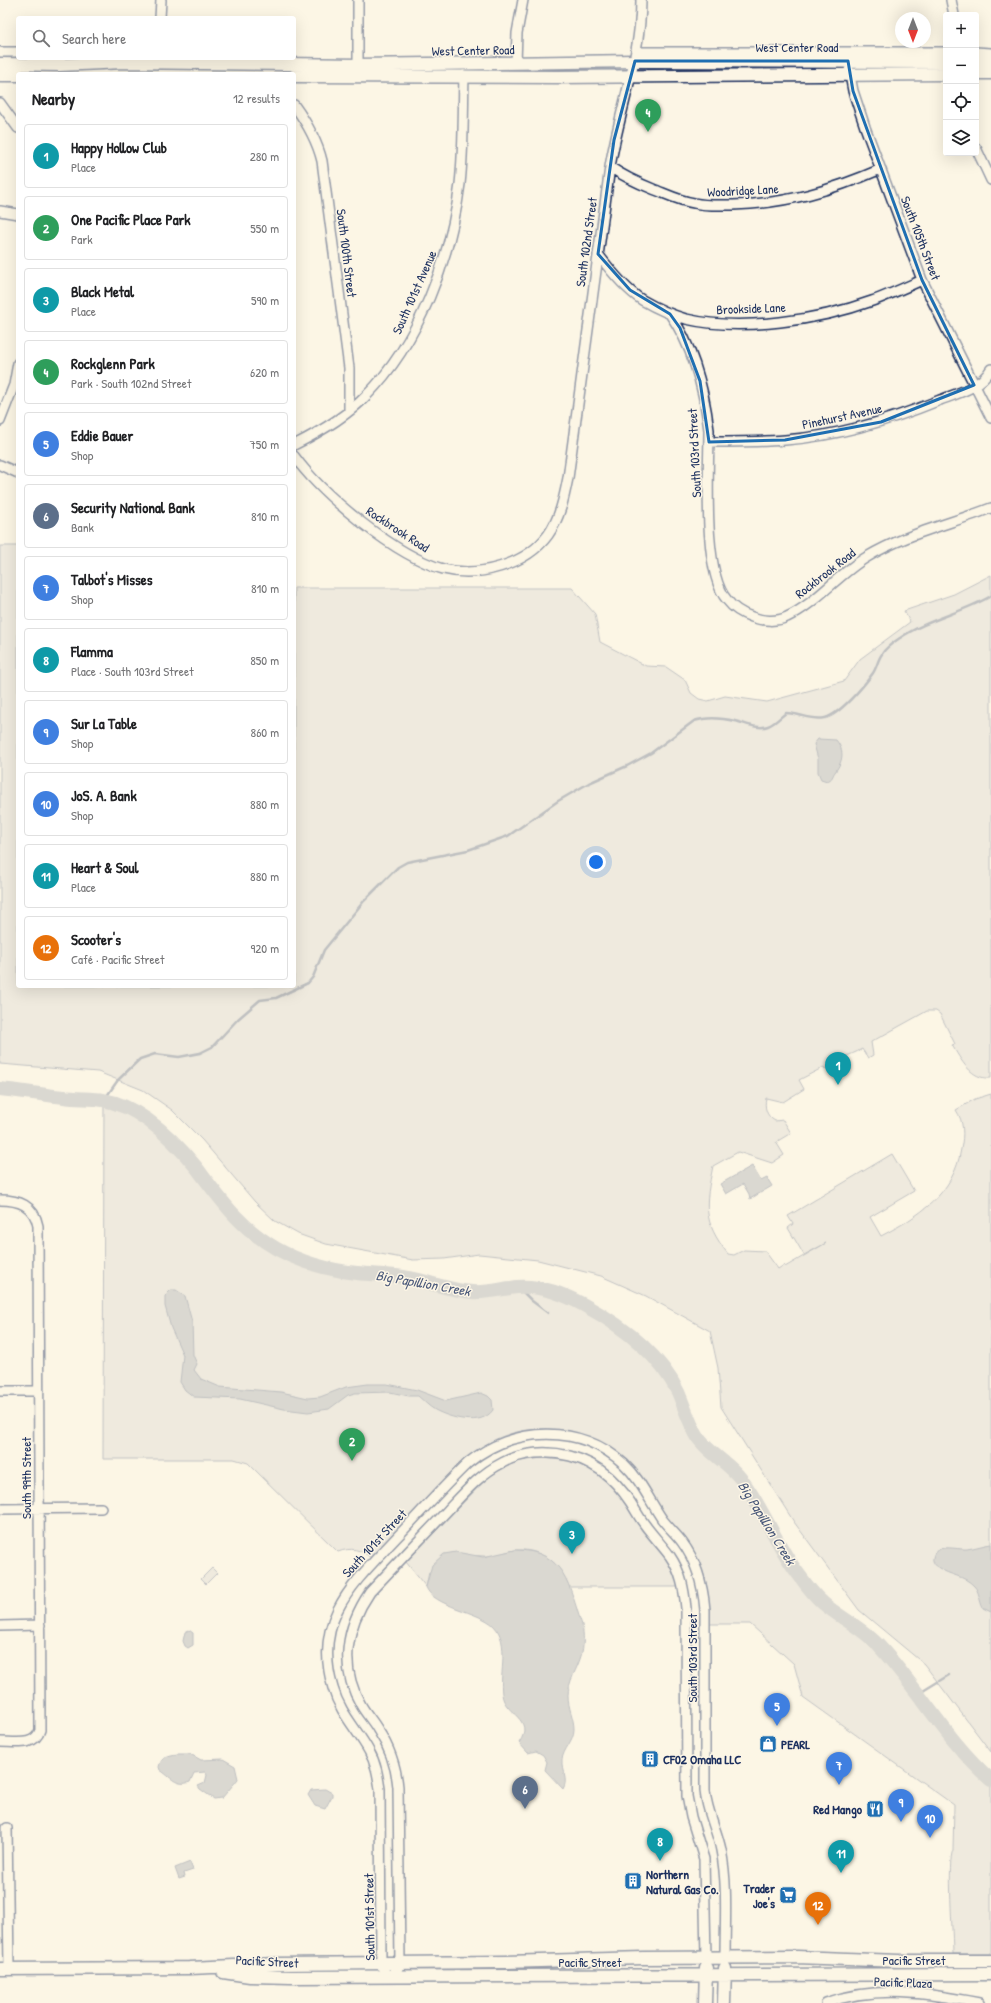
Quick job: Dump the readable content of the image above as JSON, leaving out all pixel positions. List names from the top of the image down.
{
  "streets": {
    "main road": ["West Center Road", "Pacific Street"],
    "street": [
      "Woodridge Lane",
      "South 105th Street",
      "South 102nd Street",
      "South 100th Street",
      "South 101st Avenue",
      "Brookside Lane",
      "Pinehurst Avenue",
      "South 103rd Street",
      "Rockbrook Road",
      "South 99th Street",
      "South 101st Street",
      "Pacific Plaza"
    ]
  },
  "crossings": [
    ["West Center Road", "South 105th Street"],
    ["West Center Road", "South 102nd Street"],
    ["West Center Road", "South 101st Avenue"],
    ["Woodridge Lane", "South 105th Street"],
    ["Woodridge Lane", "South 102nd Street"],
    ["South 105th Street", "Brookside Lane"],
    ["South 105th Street", "Pinehurst Avenue"],
    ["South 102nd Street", "Brookside Lane"],
    ["South 102nd Street", "Rockbrook Road"],
    ["South 100th Street", "South 101st Avenue"],
    ["Brookside Lane", "South 103rd Street"],
    ["Pinehurst Avenue", "South 103rd Street"],
    ["South 103rd Street", "Rockbrook Road"],
    ["South 103rd Street", "South 101st Street"],
    ["South 103rd Street", "Pacific Street"],
    ["South 101st Street", "Pacific Street"]
  ],
  "water": ["Big Papillion Creek"],
  "places": {
    "shop": ["PEARL"],
    "building": ["CF02 Omaha LLC", "Northern Natural Gas Co."],
    "restaurant": ["Red Mango"],
    "supermarket": ["Trader Joe's"]
  },
  "north": "bottom",
  "page": {
    "map_buttons": ["+", "−"],
    "search": "Search here",
    "heading": ["Nearby", "12 results"],
    "pins": [
      "4",
      "1",
      "2",
      "3",
      "5",
      "7",
      "6",
      "9",
      "10",
      "8",
      "11",
      "12"
    ],
    "list": [
      {
        "mark": "1",
        "name": "Happy Hollow Club",
        "note": "Place",
        "value": "280 m"
      },
      {
        "mark": "2",
        "name": "One Pacific Place Park",
        "note": "Park",
        "value": "550 m"
      },
      {
        "mark": "3",
        "name": "Black Metal",
        "note": "Place",
        "value": "590 m"
      },
      {
        "mark": "4",
        "name": "Rockglenn Park",
        "note": "Park · South 102nd Street",
        "value": "620 m"
      },
      {
        "mark": "5",
        "name": "Eddie Bauer",
        "note": "Shop",
        "value": "750 m"
      },
      {
        "mark": "6",
        "name": "Security National Bank",
        "note": "Bank",
        "value": "810 m"
      },
      {
        "mark": "7",
        "name": "Talbot's Misses",
        "note": "Shop",
        "value": "810 m"
      },
      {
        "mark": "8",
        "name": "Flamma",
        "note": "Place · South 103rd Street",
        "value": "850 m"
      },
      {
        "mark": "9",
        "name": "Sur La Table",
        "note": "Shop",
        "value": "860 m"
      },
      {
        "mark": "10",
        "name": "JoS. A. Bank",
        "note": "Shop",
        "value": "880 m"
      },
      {
        "mark": "11",
        "name": "Heart & Soul",
        "note": "Place",
        "value": "880 m"
      },
      {
        "mark": "12",
        "name": "Scooter's",
        "note": "Café · Pacific Street",
        "value": "920 m"
      }
    ]
  }
}
